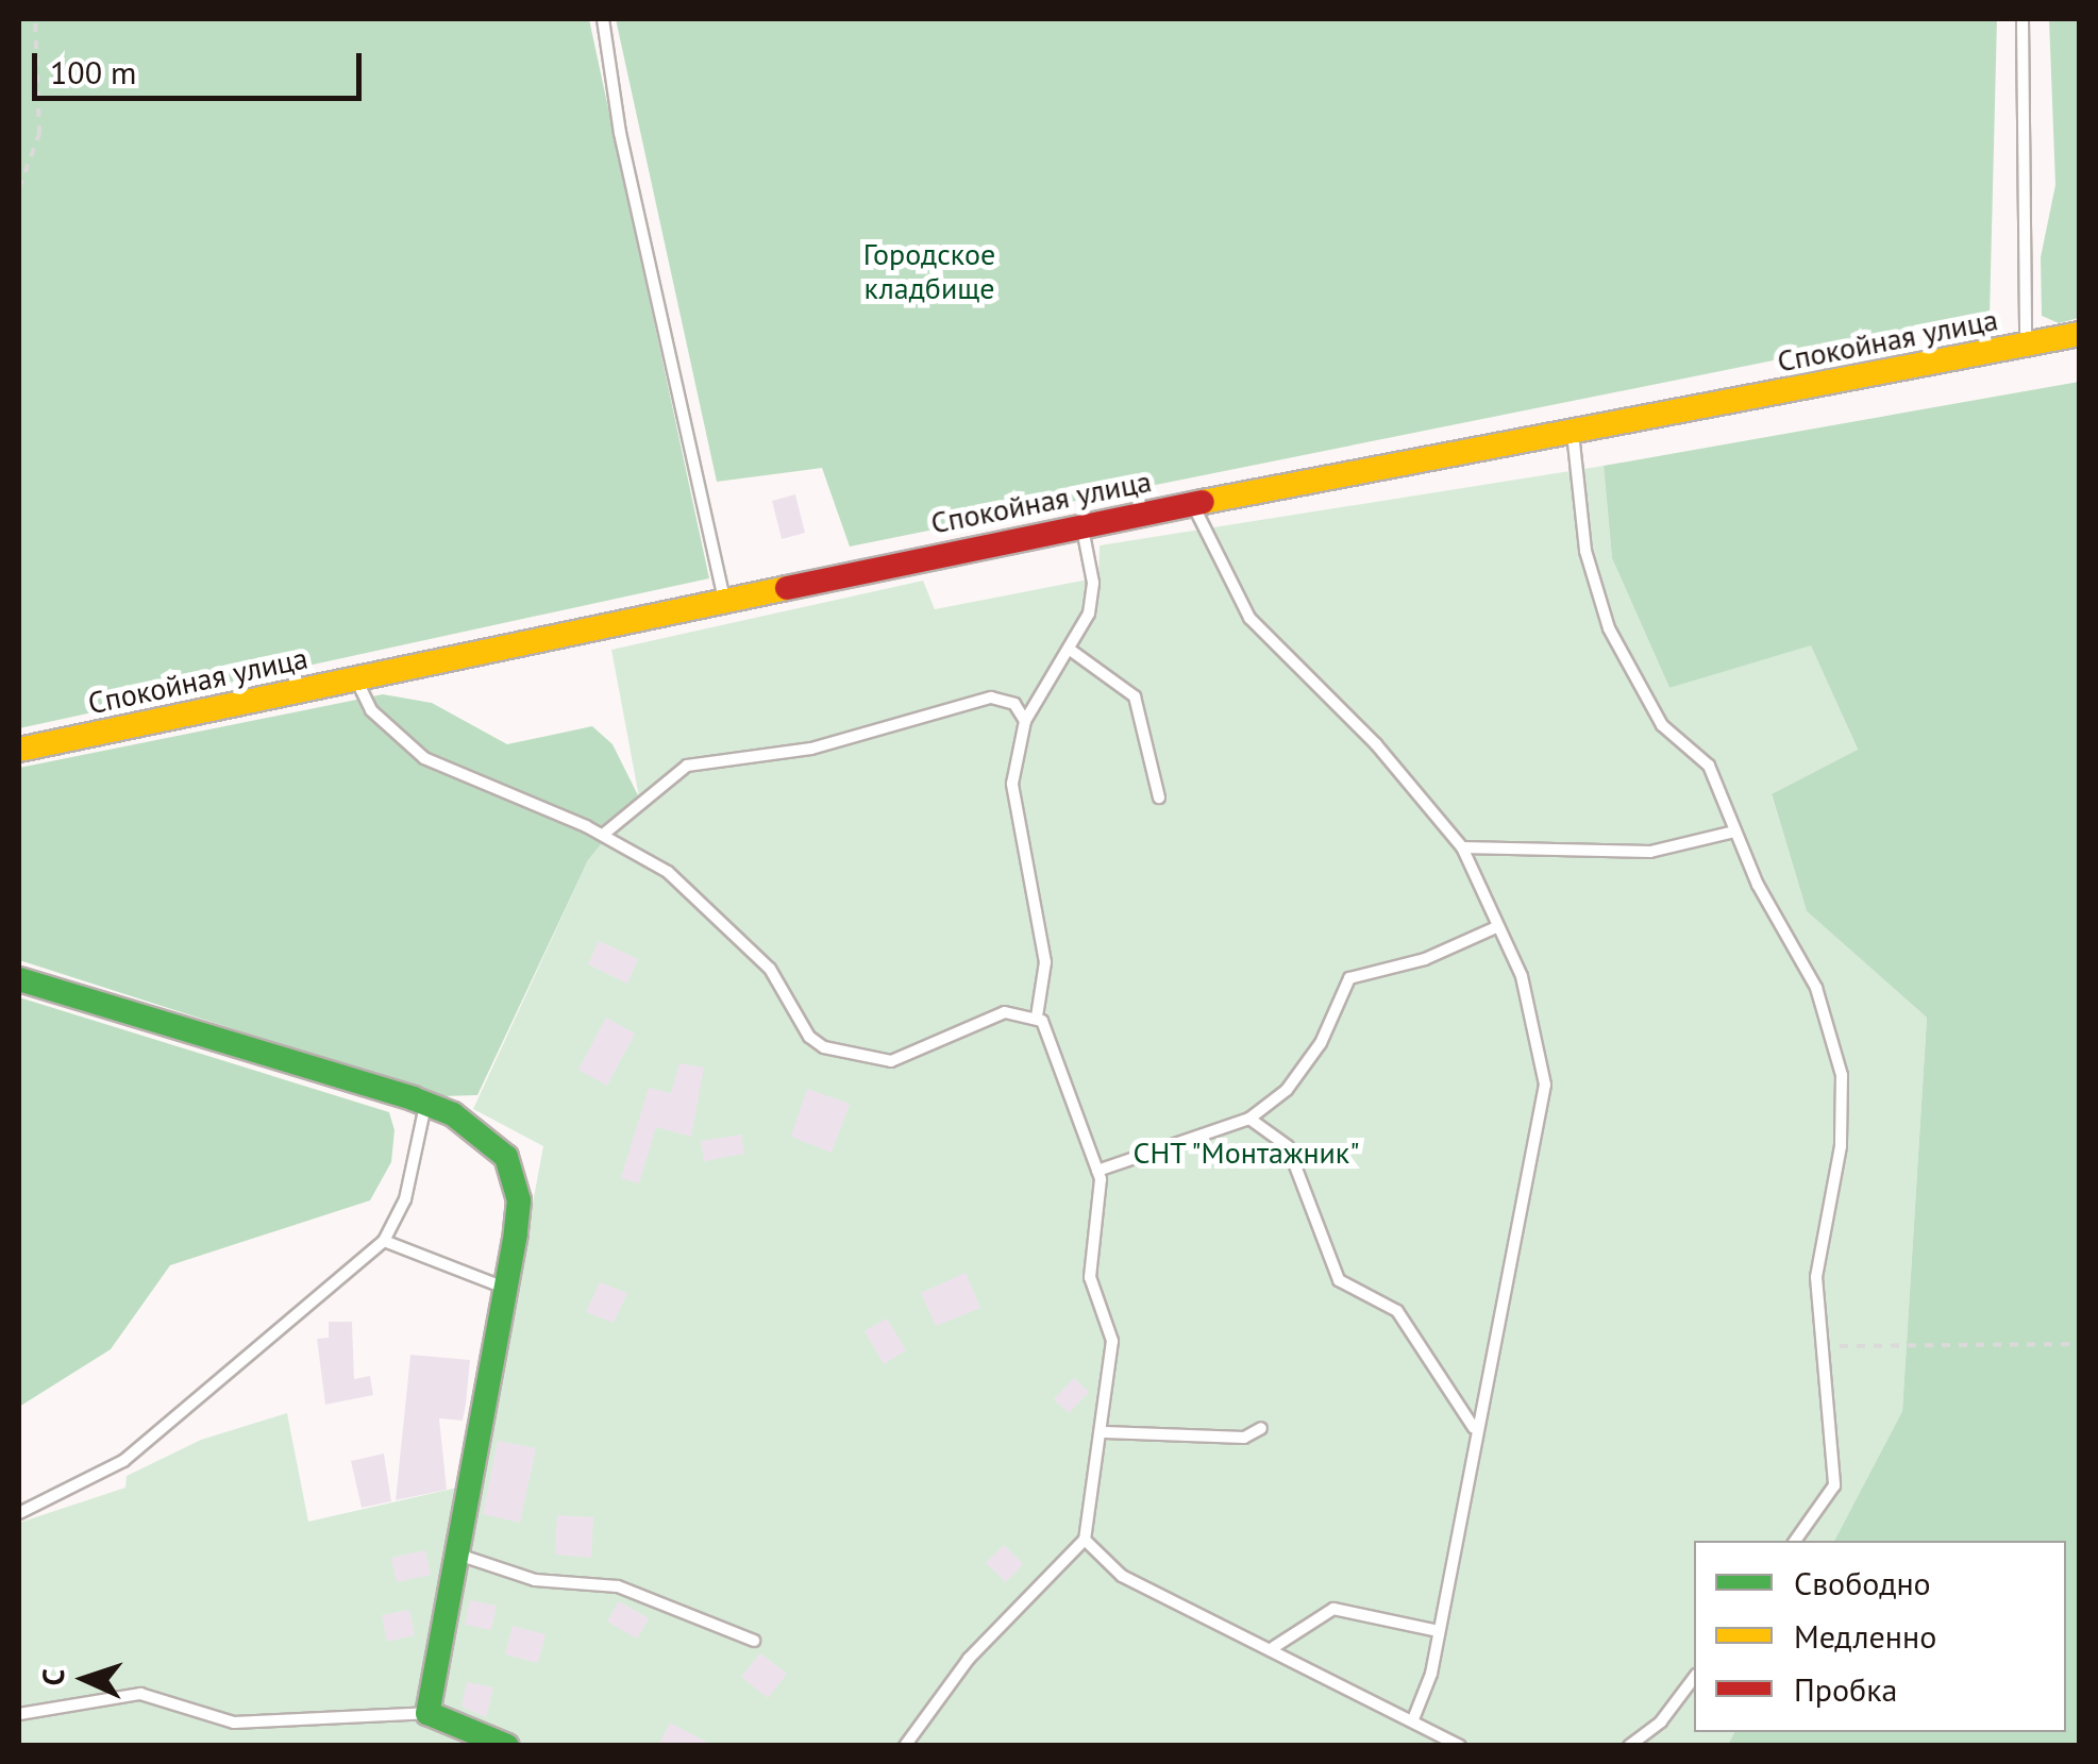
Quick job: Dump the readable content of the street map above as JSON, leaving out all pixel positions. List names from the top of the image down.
{
  "streets": {
    "street": ["Спокойная улица"]
  },
  "parks": ["Городское кладбище", "СНТ \"Монтажник\""],
  "legend": ["Свободно", "Медленно", "Пробка"],
  "scale_bar": "100 m",
  "north": "left"
}
